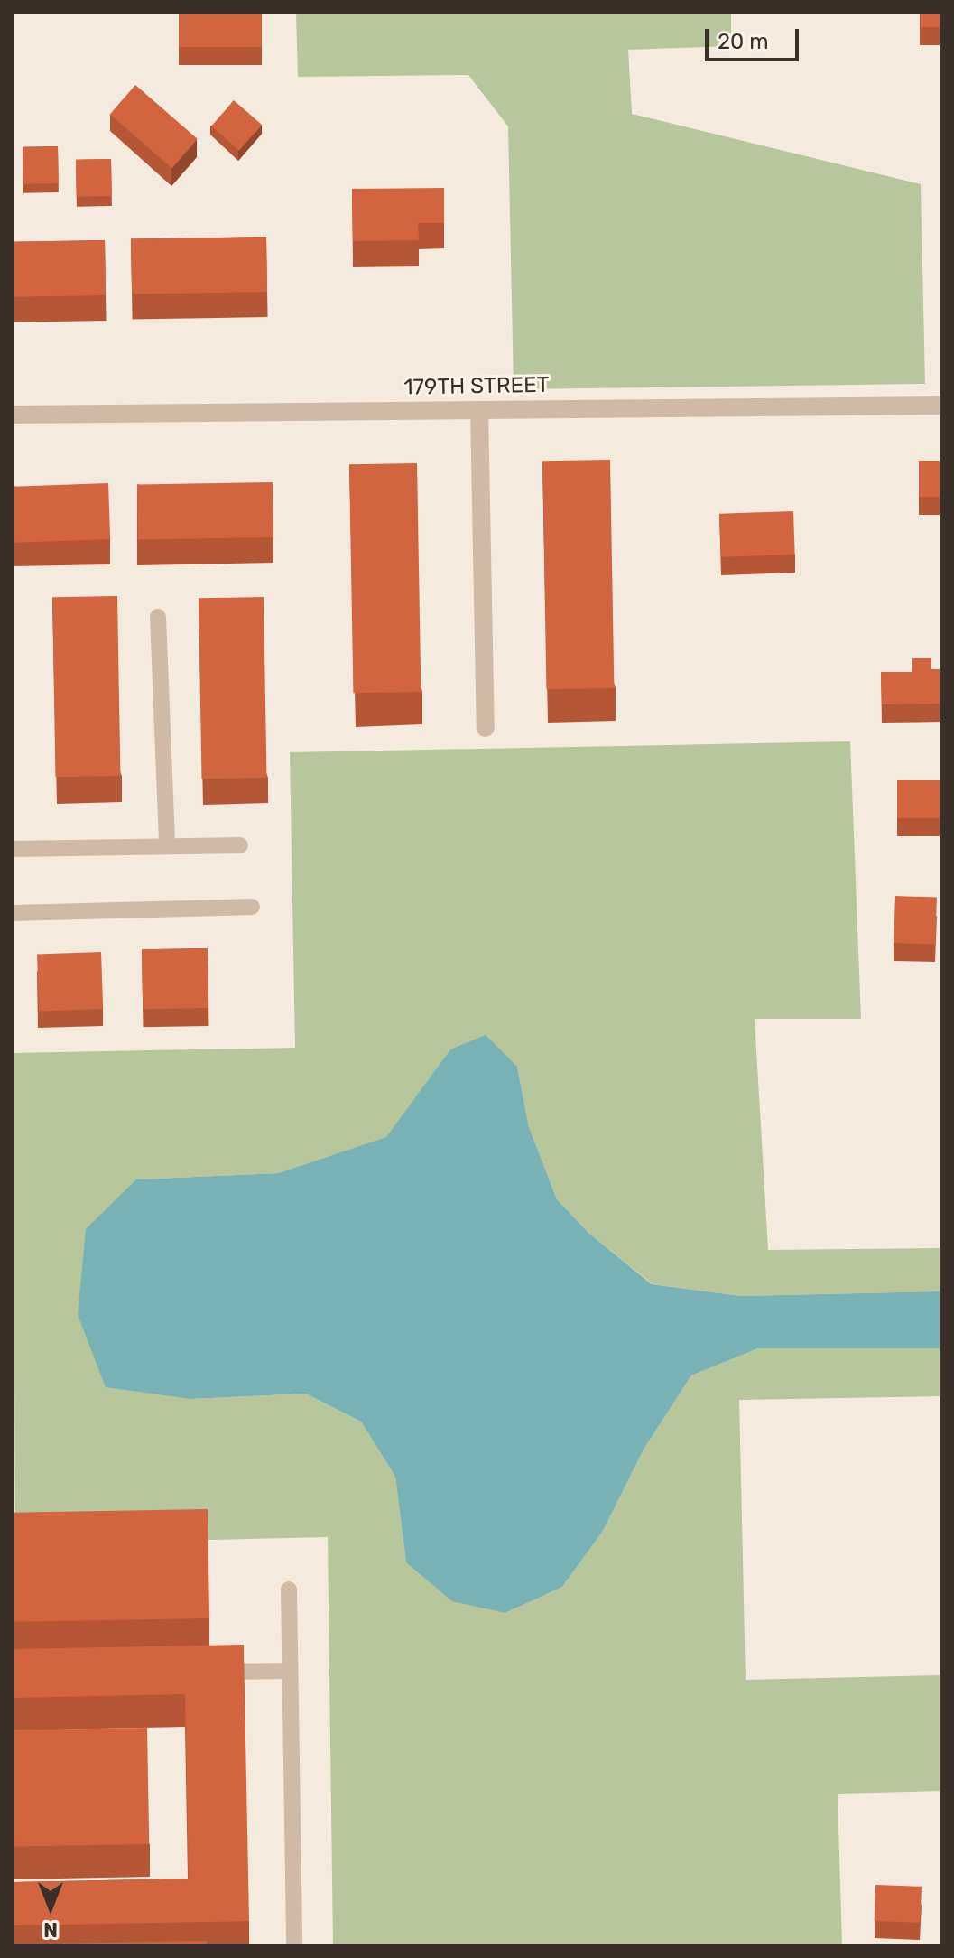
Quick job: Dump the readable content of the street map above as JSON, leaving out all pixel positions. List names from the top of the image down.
{
  "streets": {
    "street": ["179TH STREET"]
  },
  "scale_bar": "20 m",
  "north": "bottom"
}
